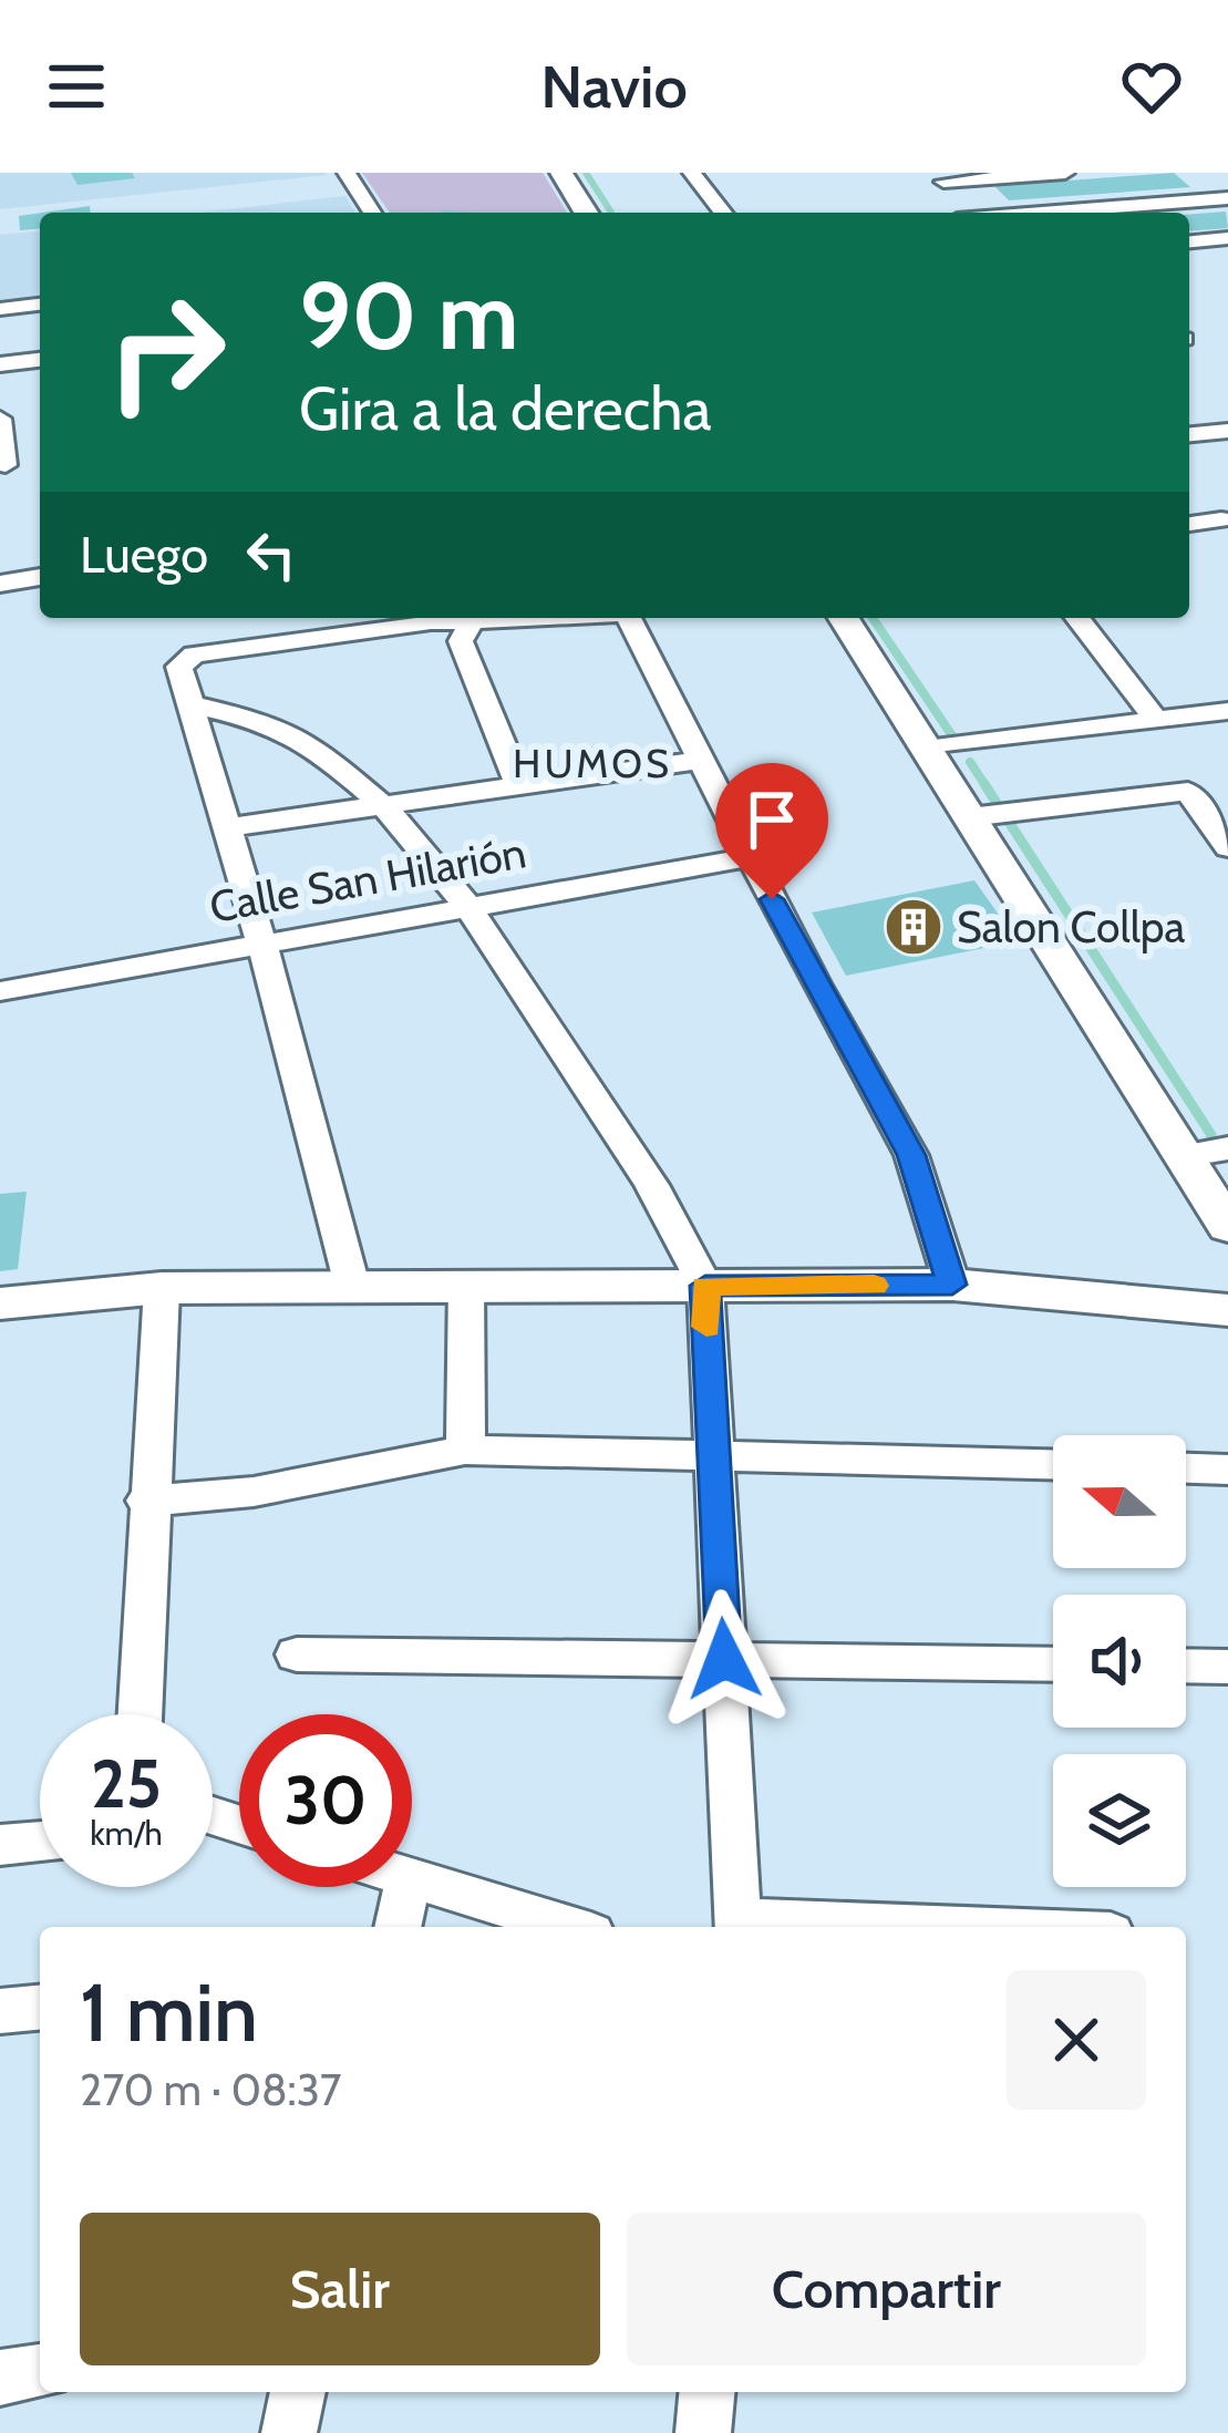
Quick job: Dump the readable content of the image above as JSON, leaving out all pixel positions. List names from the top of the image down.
{
  "streets": {
    "street": ["Calle San Hilarión"]
  },
  "districts": ["HUMOS"],
  "places": {
    "building": ["Salon Collpa"]
  },
  "north": "left",
  "page": {
    "header": "Navio",
    "turn": ["90 m", "Gira a la derecha"],
    "then": "Luego",
    "speed": "25 km/h",
    "limit": "30",
    "heading": ["1 min", "270 m · 08:37"],
    "buttons": ["Salir", "Compartir"]
  }
}
